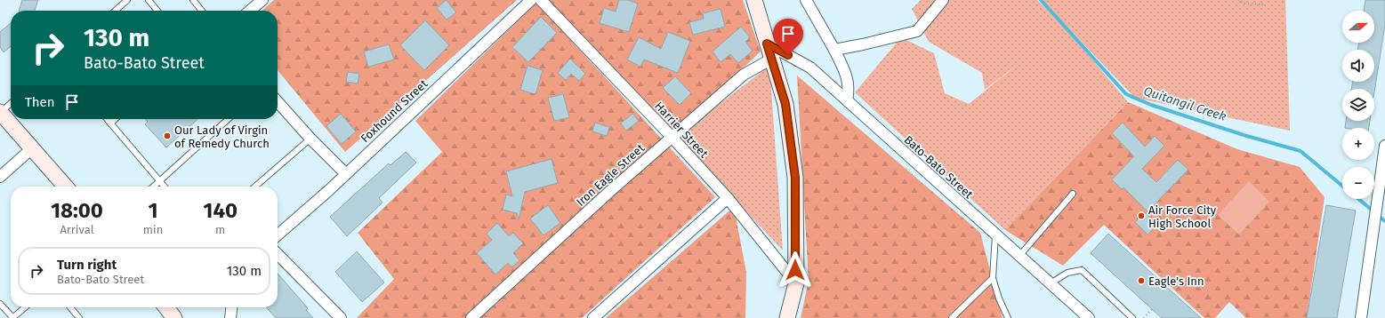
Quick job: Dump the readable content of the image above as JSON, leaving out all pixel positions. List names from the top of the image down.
{
  "streets": {
    "street": [
      "Foxhound Street",
      "Harrier Street",
      "Bato-Bato Street",
      "Iron Eagle Street"
    ]
  },
  "crossings": [
    ["Harrier Street", "Iron Eagle Street"]
  ],
  "water": ["Quitangil Creek"],
  "places": ["Our Lady of Virgin of Remedy Church", "Air Force City High School", "Eagle's Inn"],
  "north": "right",
  "page": {
    "map_buttons": ["+", "−"],
    "turn": ["130 m", "Bato-Bato Street"],
    "then": "Then",
    "eta": [
      "18:00",
      "Arrival",
      "1",
      "min",
      "140",
      "m"
    ],
    "list": [
      {
        "name": "Turn right",
        "note": "Bato-Bato Street",
        "value": "130 m"
      }
    ]
  }
}
